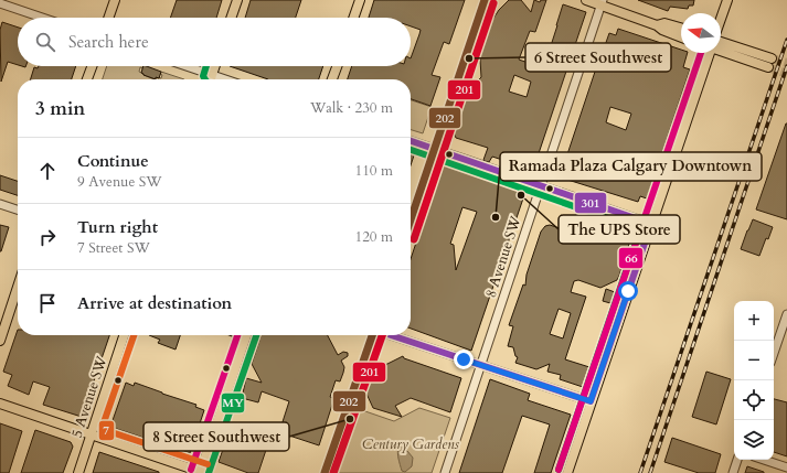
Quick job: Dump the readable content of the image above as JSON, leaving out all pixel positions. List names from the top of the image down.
{
  "streets": {
    "main road": ["5 Avenue SW"],
    "street": ["8 Avenue SW"]
  },
  "parks": ["Century Gardens"],
  "places": [
    "6 Street Southwest",
    "The UPS Store",
    "Ramada Plaza Calgary Downtown",
    "8 Street Southwest"
  ],
  "lines": [
    "transit line 202",
    "transit line 201",
    "transit line 66",
    "transit line MY",
    "transit line 301",
    "transit line 7"
  ],
  "north": "left",
  "page": {
    "search": "Search here",
    "heading": ["3 min", "Walk · 230 m"],
    "list": [
      ["Continue", "9 Avenue SW", "110 m"],
      ["Turn right", "7 Street SW", "120 m"],
      "Arrive at destination"
    ],
    "map_buttons": ["+", "−"]
  }
}
